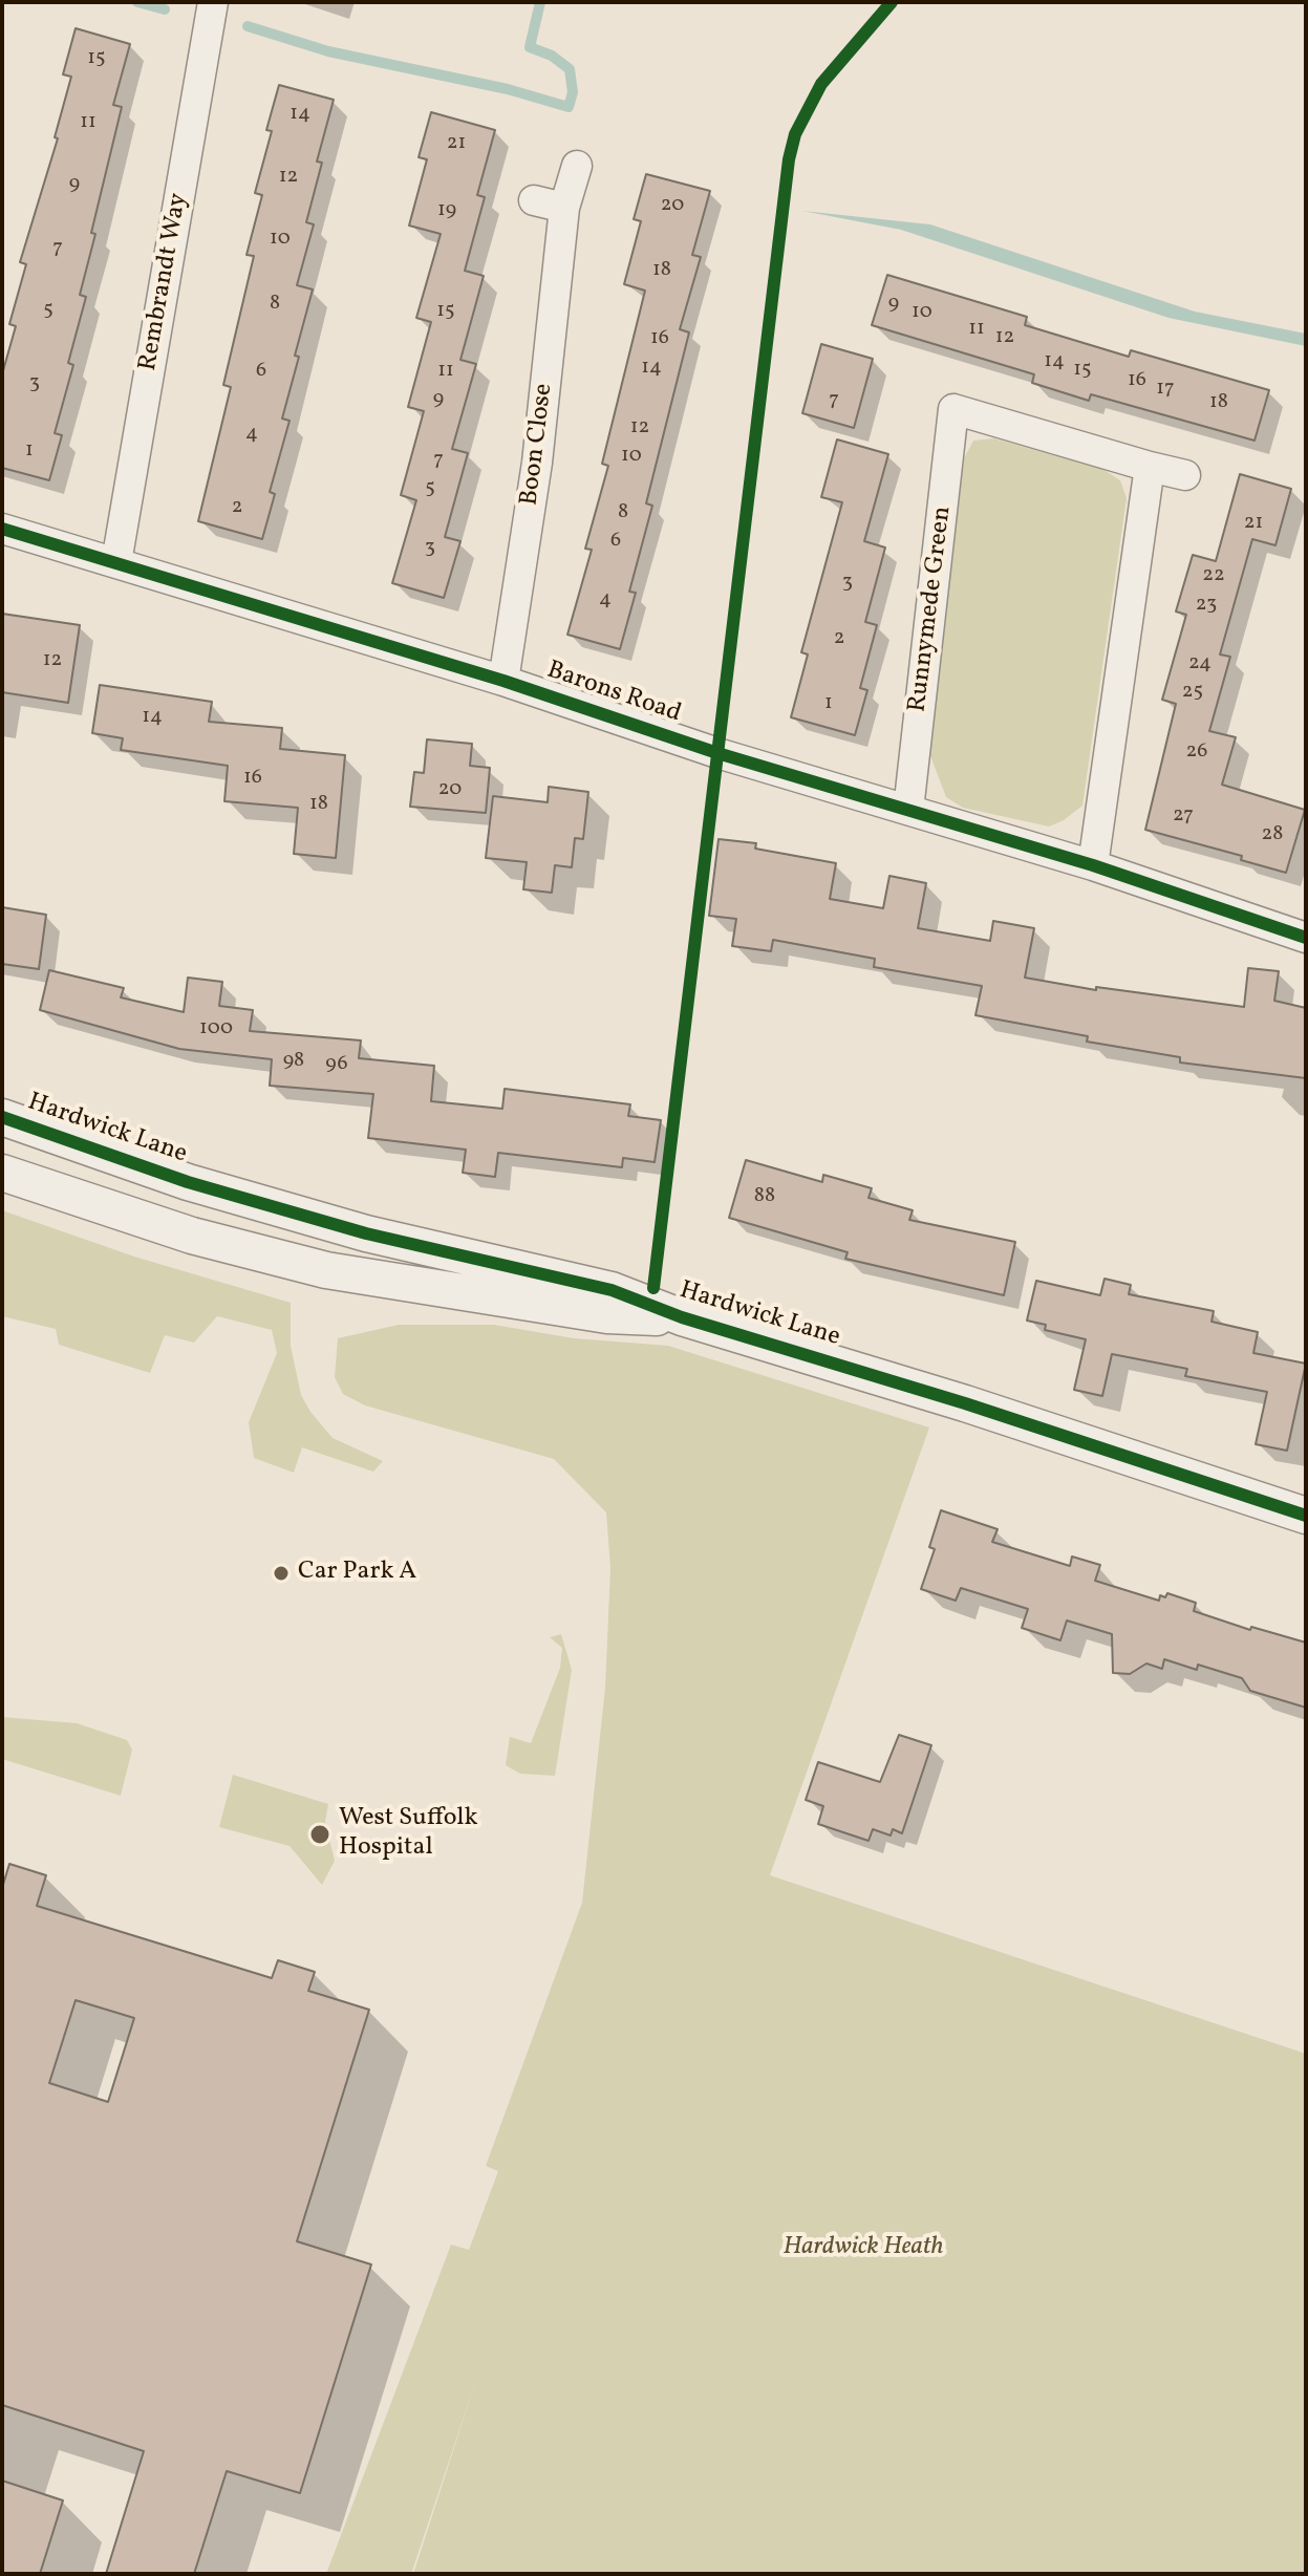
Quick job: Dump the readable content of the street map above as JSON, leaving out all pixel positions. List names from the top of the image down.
{
  "streets": {
    "street": [
      "Rembrandt Way",
      "Boon Close",
      "Runnymede Green",
      "Barons Road",
      "Hardwick Lane"
    ]
  },
  "crossings": [
    ["Rembrandt Way", "Barons Road"],
    ["Boon Close", "Barons Road"],
    ["Runnymede Green", "Barons Road"]
  ],
  "parks": ["Hardwick Heath"],
  "places": ["Car Park A", "West Suffolk Hospital"],
  "house_numbers": [
    "15",
    "14",
    "11",
    "21",
    "12",
    "9",
    "20",
    "19",
    "10",
    "7",
    "18",
    "8",
    "9",
    "5",
    "15",
    "10",
    "11",
    "12",
    "16",
    "14",
    "14",
    "15",
    "6",
    "11",
    "16",
    "3",
    "17",
    "9",
    "7",
    "18",
    "12",
    "4",
    "1",
    "10",
    "7",
    "5",
    "2",
    "8",
    "21",
    "6",
    "3",
    "22",
    "3",
    "4",
    "23",
    "2",
    "12",
    "24",
    "25",
    "1",
    "14",
    "26",
    "16",
    "20",
    "18",
    "27",
    "28",
    "100",
    "98",
    "96",
    "88"
  ]
}
